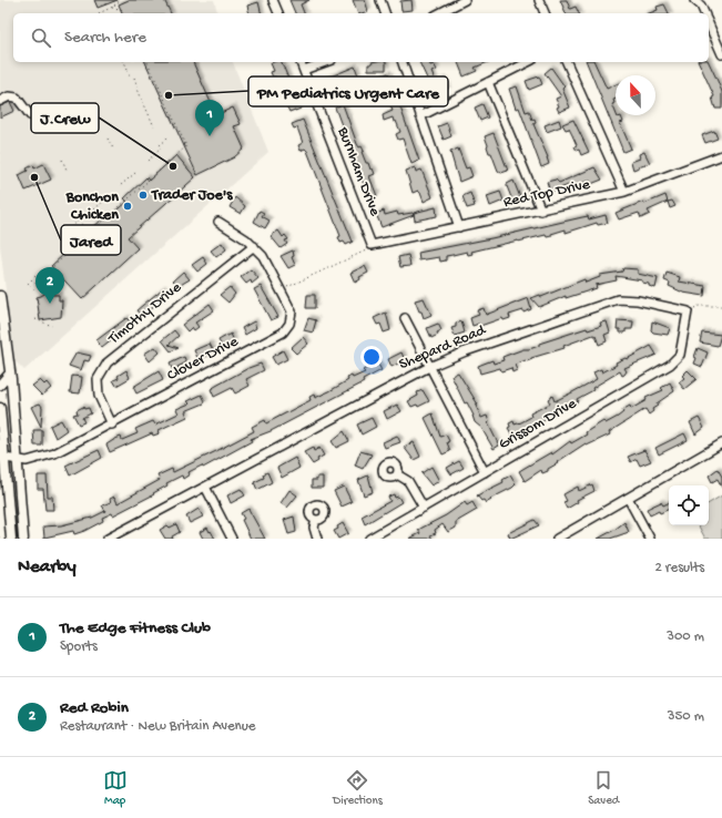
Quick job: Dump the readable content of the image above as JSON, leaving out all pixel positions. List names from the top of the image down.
{
  "streets": {
    "street": [
      "Burnham Drive",
      "Red Top Drive",
      "Timothy Drive",
      "Shepard Road",
      "Clover Drive",
      "Grissom Drive"
    ]
  },
  "crossings": [
    ["Burnham Drive", "Red Top Drive"],
    ["Timothy Drive", "Clover Drive"],
    ["Shepard Road", "Grissom Drive"]
  ],
  "places": [
    "PM Pediatrics Urgent Care",
    "J.Crew",
    "Jared",
    "Trader Joe's",
    "Bonchon Chicken"
  ],
  "north": "top",
  "page": {
    "search": "Search here",
    "pins": ["1", "2"],
    "heading": ["Nearby", "2 results"],
    "list": [
      {
        "mark": "1",
        "name": "The Edge Fitness Club",
        "note": "Sports",
        "value": "300 m"
      },
      {
        "mark": "2",
        "name": "Red Robin",
        "note": "Restaurant · New Britain Avenue",
        "value": "350 m"
      }
    ],
    "nav": ["Map", "Directions", "Saved"]
  }
}
